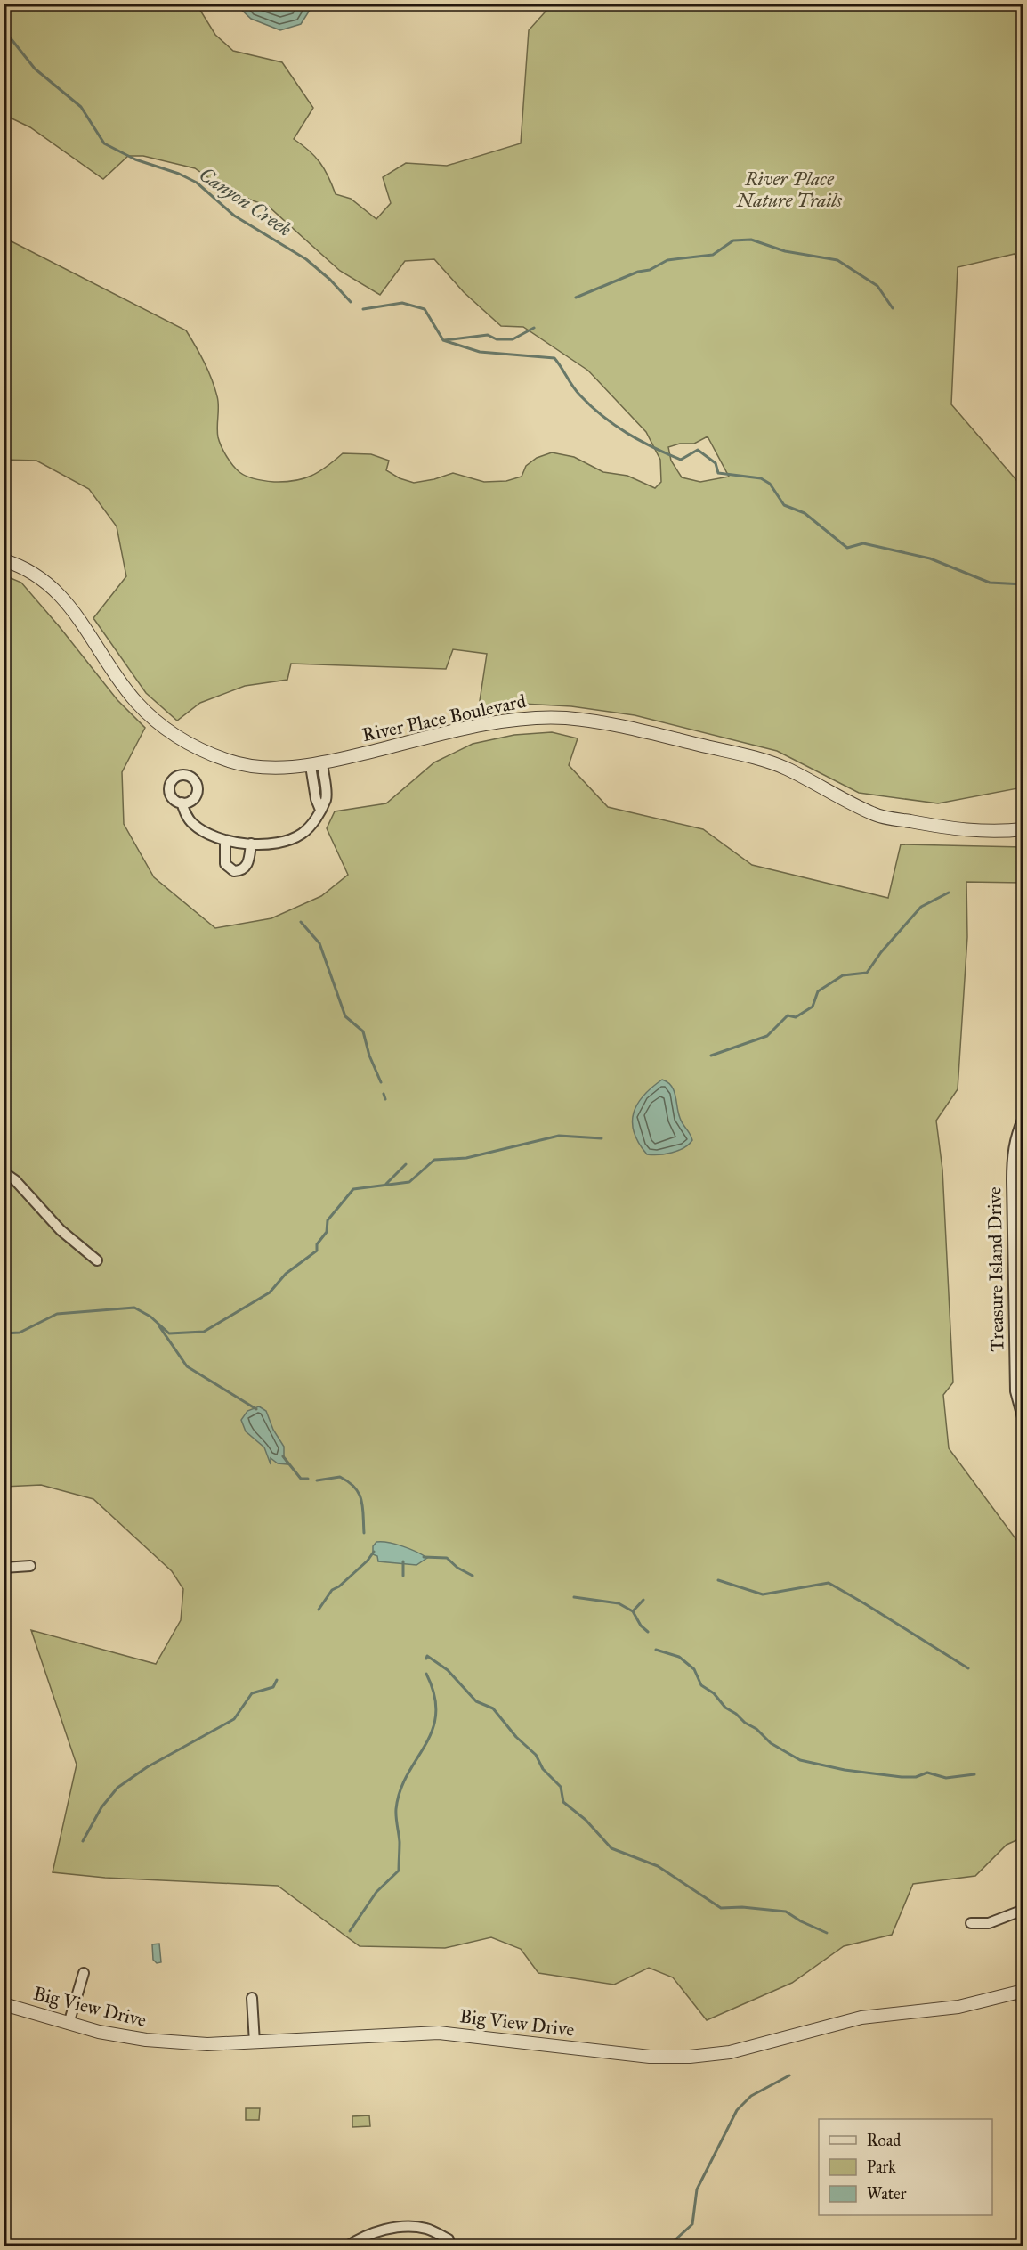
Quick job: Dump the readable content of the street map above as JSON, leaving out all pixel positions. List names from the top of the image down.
{
  "streets": {
    "street": ["River Place Boulevard", "Treasure Island Drive", "Big View Drive"]
  },
  "water": ["Canyon Creek"],
  "parks": ["River Place Nature Trails"],
  "legend": ["Road", "Park", "Water"]
}
